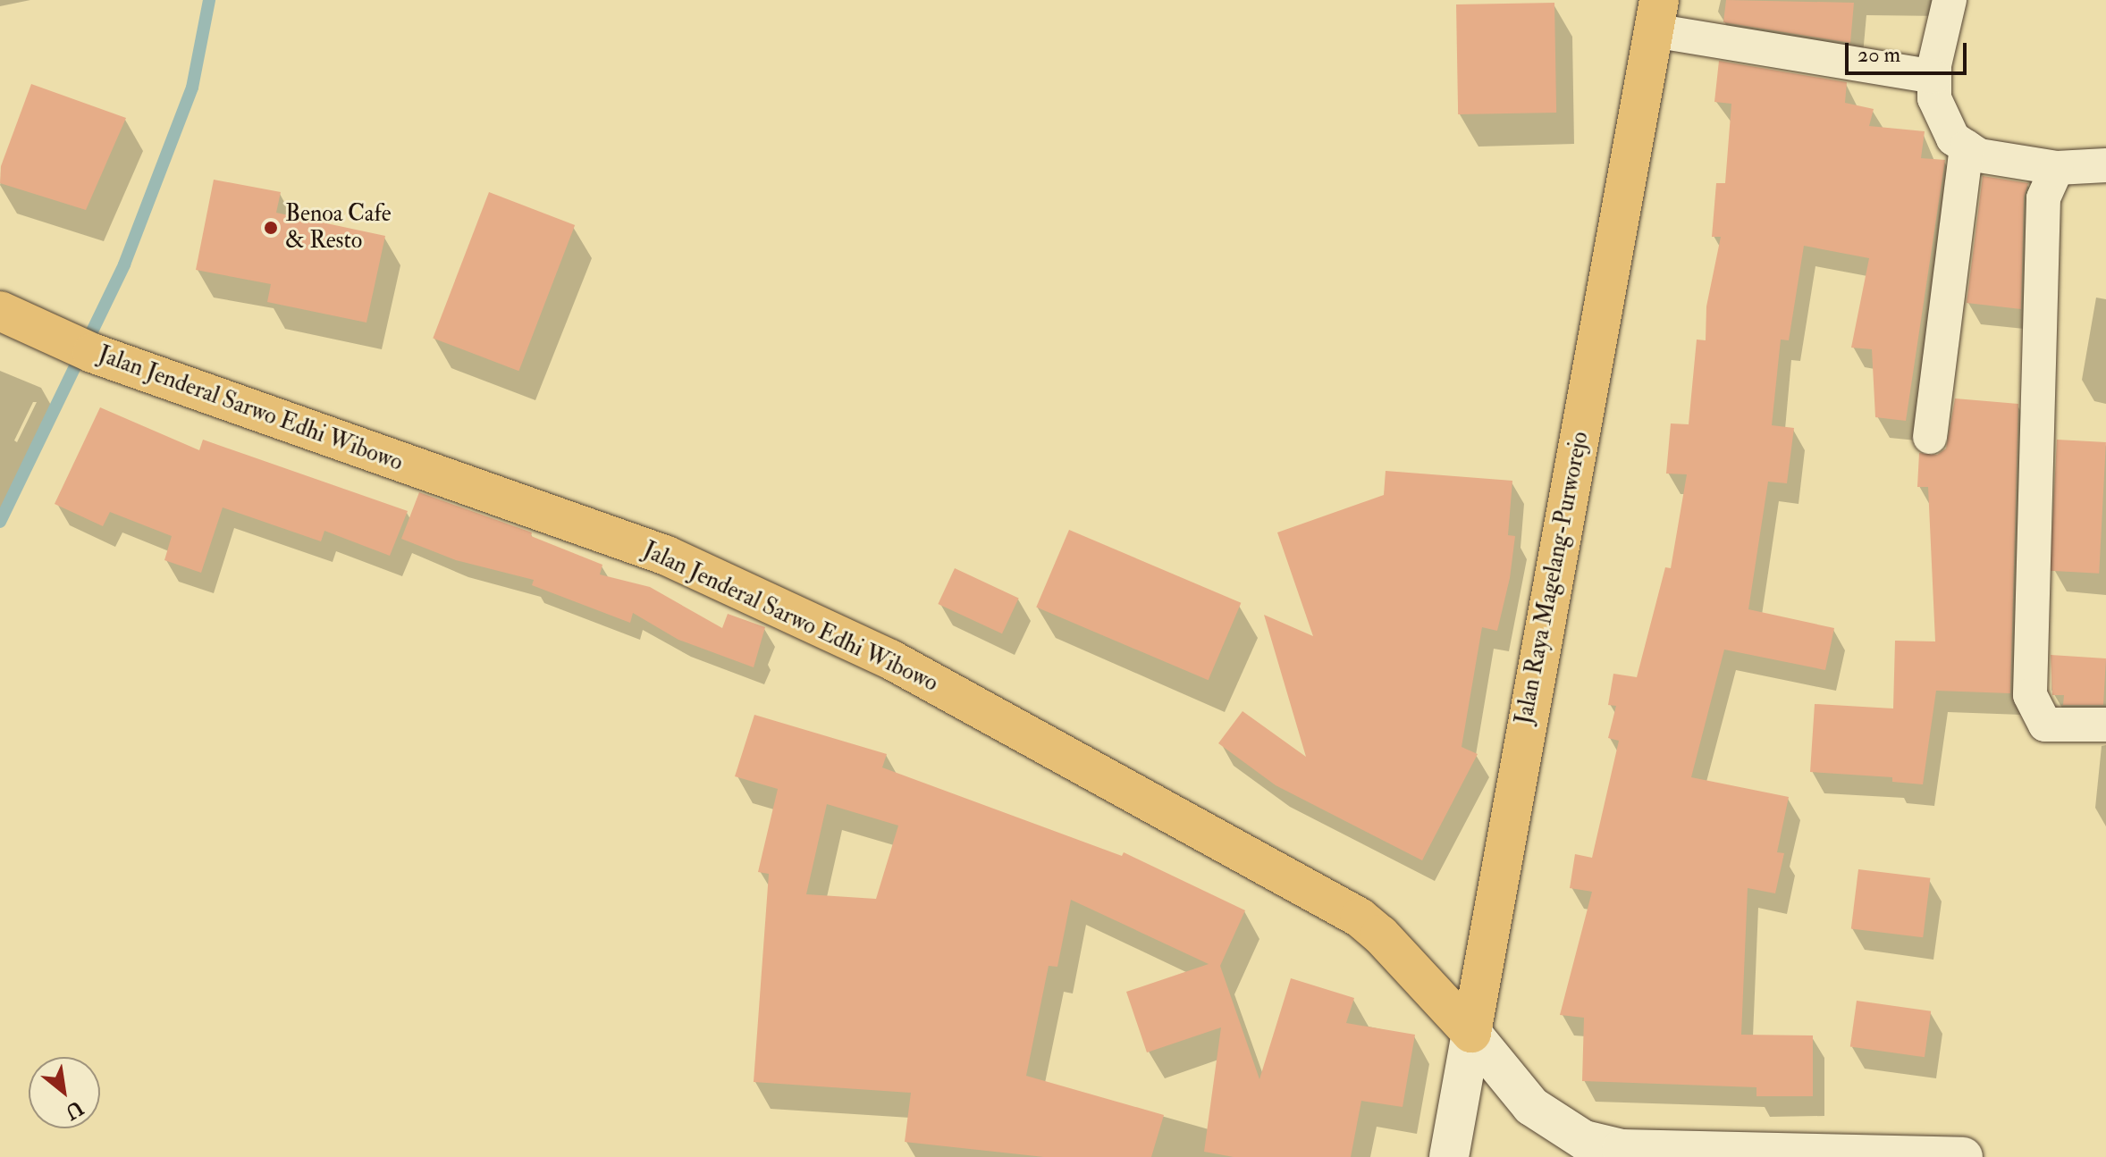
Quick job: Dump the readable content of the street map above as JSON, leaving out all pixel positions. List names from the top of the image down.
{
  "streets": {
    "main road": ["Jalan Jenderal Sarwo Edhi Wibowo", "Jalan Raya Magelang-Purworejo"]
  },
  "crossings": [
    ["Jalan Jenderal Sarwo Edhi Wibowo", "Jalan Raya Magelang-Purworejo"]
  ],
  "places": ["Benoa Cafe & Resto"],
  "scale_bar": "20 m",
  "north": "bottom right"
}
